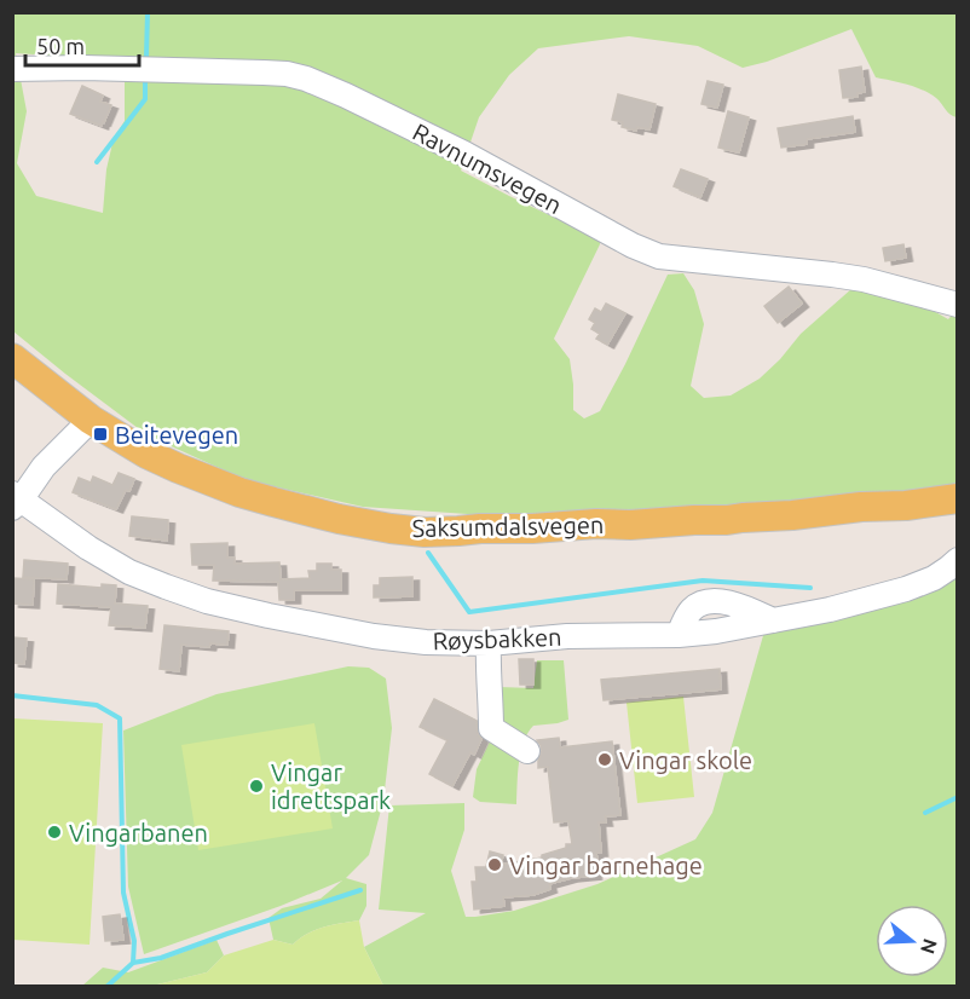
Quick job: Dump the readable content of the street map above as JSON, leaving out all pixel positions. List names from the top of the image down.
{
  "streets": {
    "main road": ["Saksumdalsvegen"],
    "street": ["Ravnumsvegen", "Røysbakken"]
  },
  "places": {
    "transit": ["Beitevegen"],
    "other": [
      "Vingar skole",
      "Vingar idrettspark",
      "Vingarbanen",
      "Vingar barnehage"
    ]
  },
  "scale_bar": "50 m",
  "north": "right"
}
